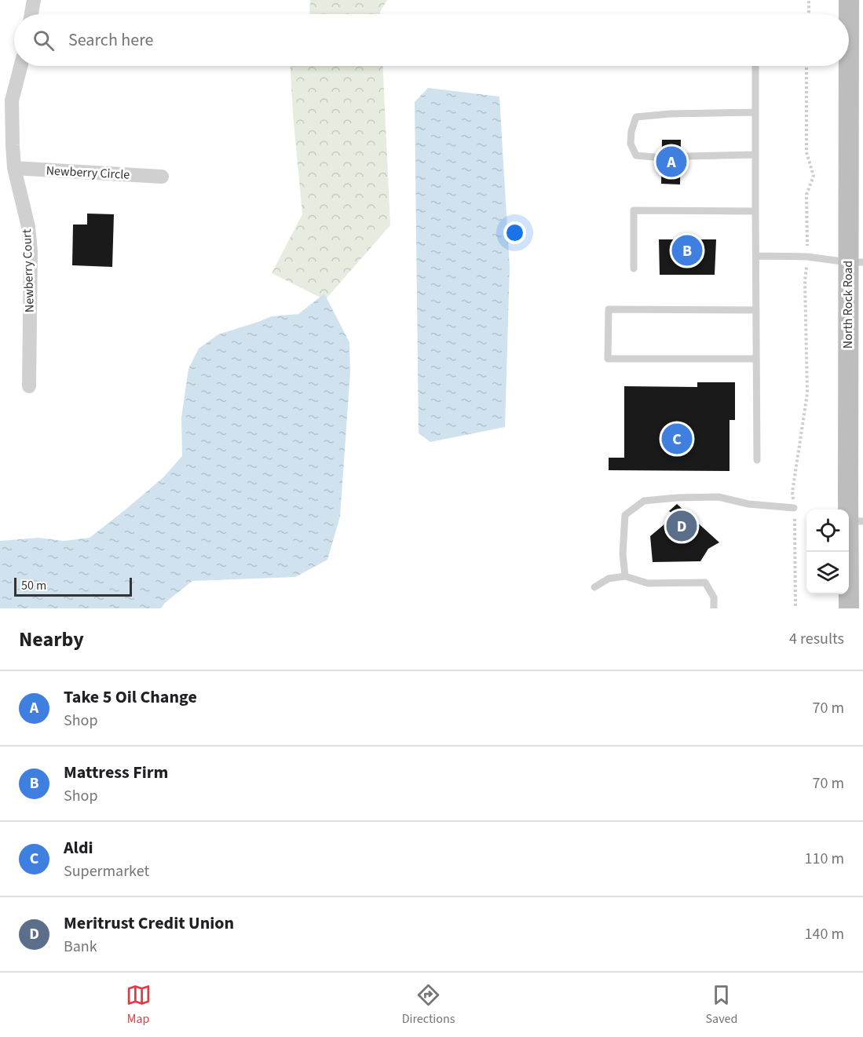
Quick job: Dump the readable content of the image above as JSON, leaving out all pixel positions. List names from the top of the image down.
{
  "streets": {
    "main road": ["North Rock Road"],
    "street": ["Newberry Circle", "Newberry Court"]
  },
  "crossings": [
    ["Newberry Circle", "Newberry Court"]
  ],
  "scale_bar": "50 m",
  "page": {
    "search": "Search here",
    "pins": [
      "A",
      "B",
      "C",
      "D"
    ],
    "scale": "50 m",
    "heading": ["Nearby", "4 results"],
    "list": [
      {
        "mark": "A",
        "name": "Take 5 Oil Change",
        "note": "Shop",
        "value": "70 m"
      },
      {
        "mark": "B",
        "name": "Mattress Firm",
        "note": "Shop",
        "value": "70 m"
      },
      {
        "mark": "C",
        "name": "Aldi",
        "note": "Supermarket",
        "value": "110 m"
      },
      {
        "mark": "D",
        "name": "Meritrust Credit Union",
        "note": "Bank",
        "value": "140 m"
      }
    ],
    "nav": ["Map", "Directions", "Saved"]
  }
}
